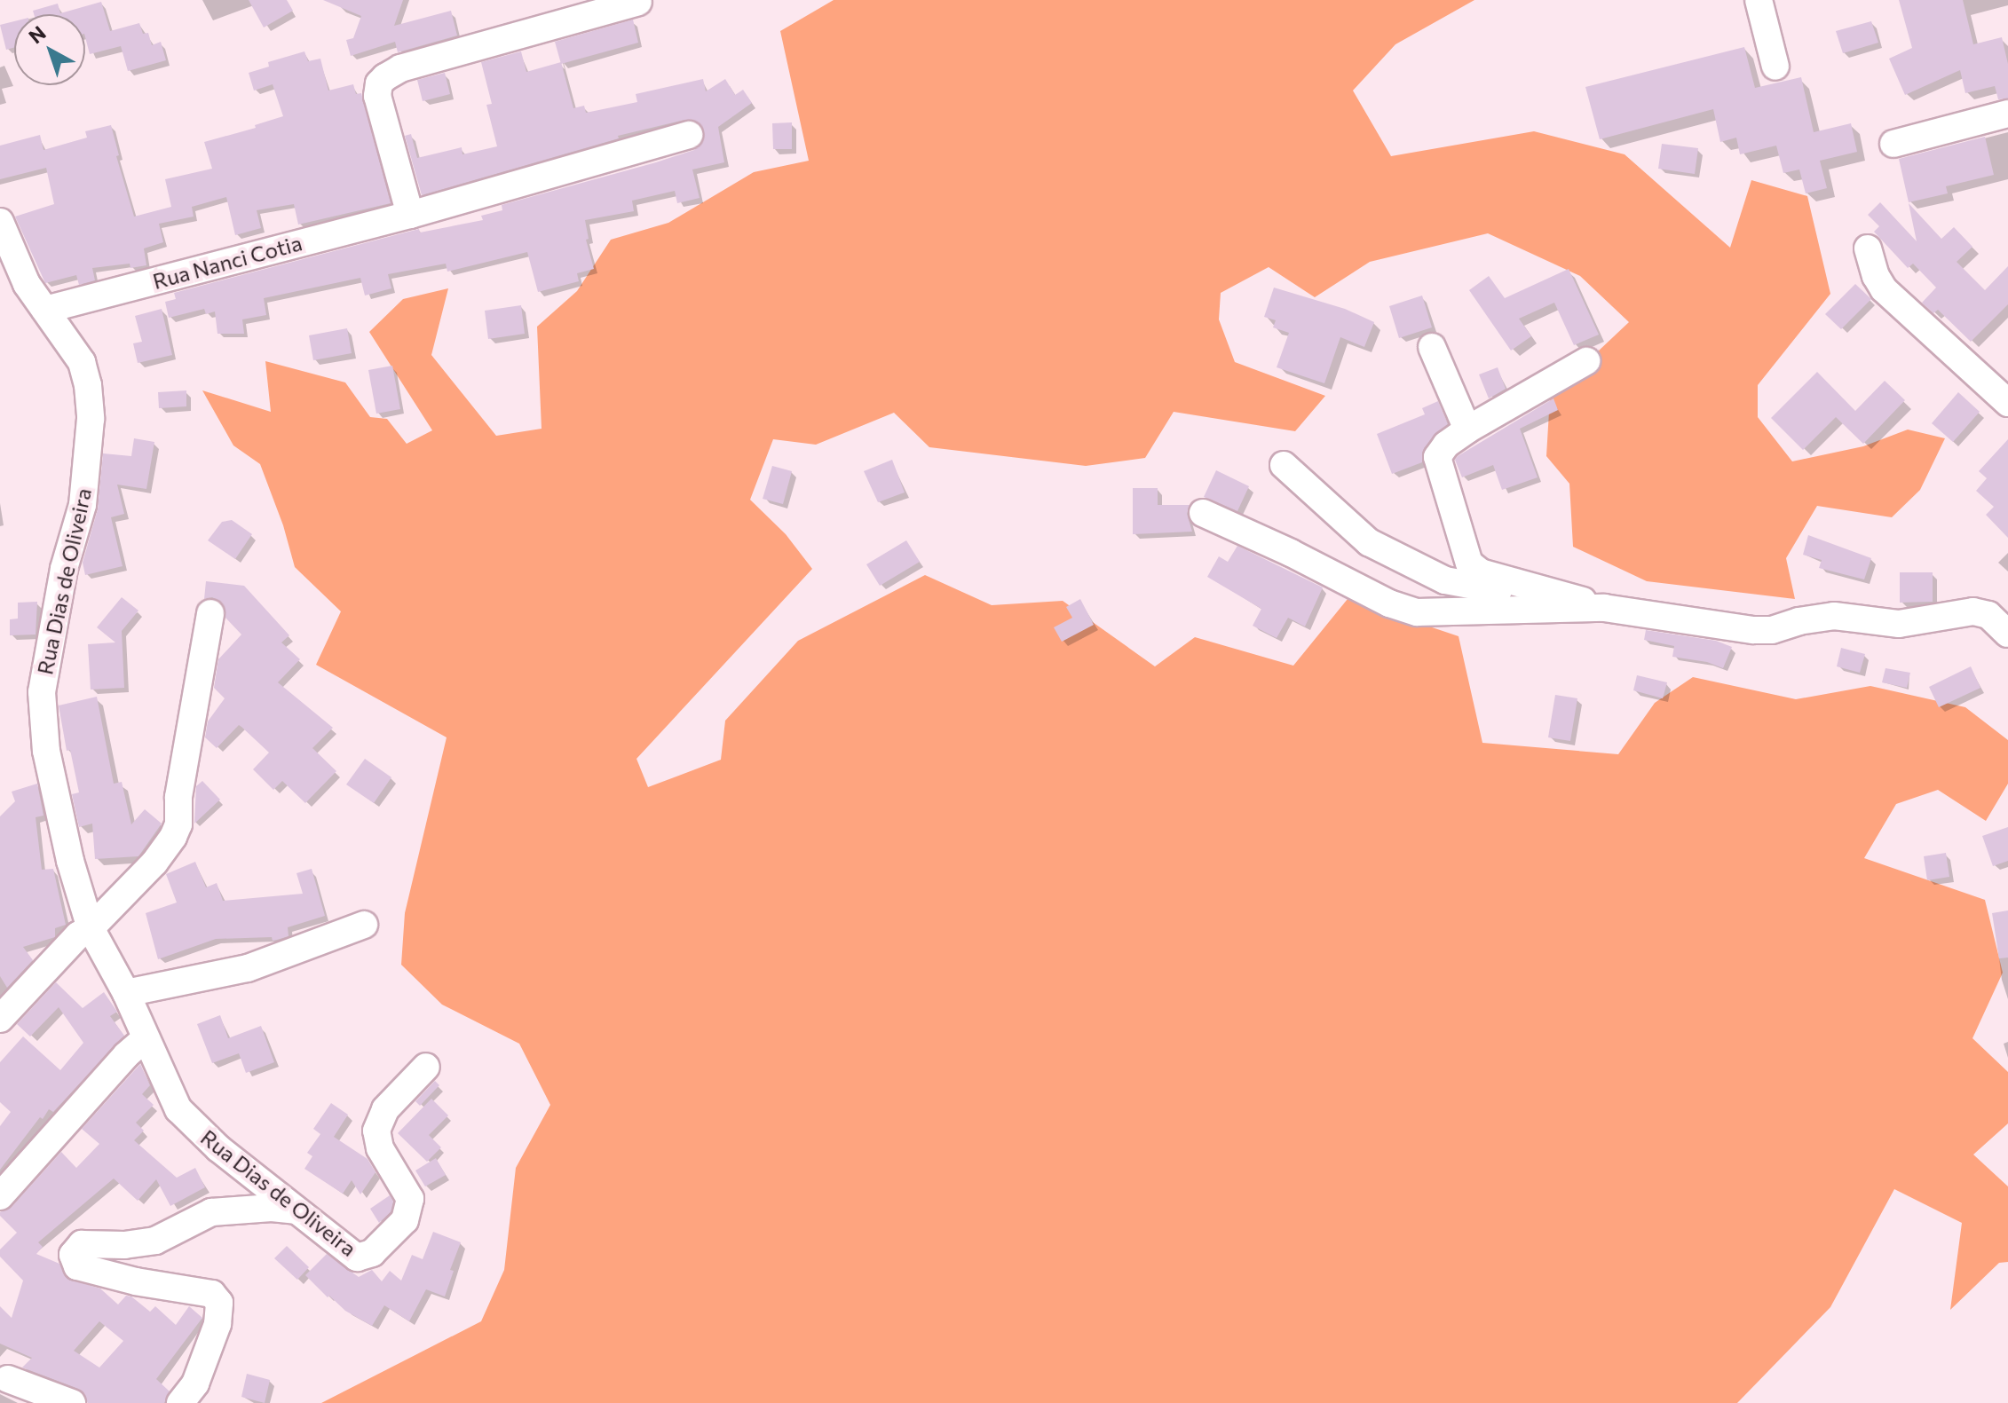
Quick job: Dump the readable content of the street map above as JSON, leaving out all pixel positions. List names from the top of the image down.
{
  "streets": {
    "street": ["Rua Nanci Cotia", "Rua Dias de Oliveira"]
  },
  "crossings": [
    ["Rua Nanci Cotia", "Rua Dias de Oliveira"]
  ],
  "north": "top left"
}
